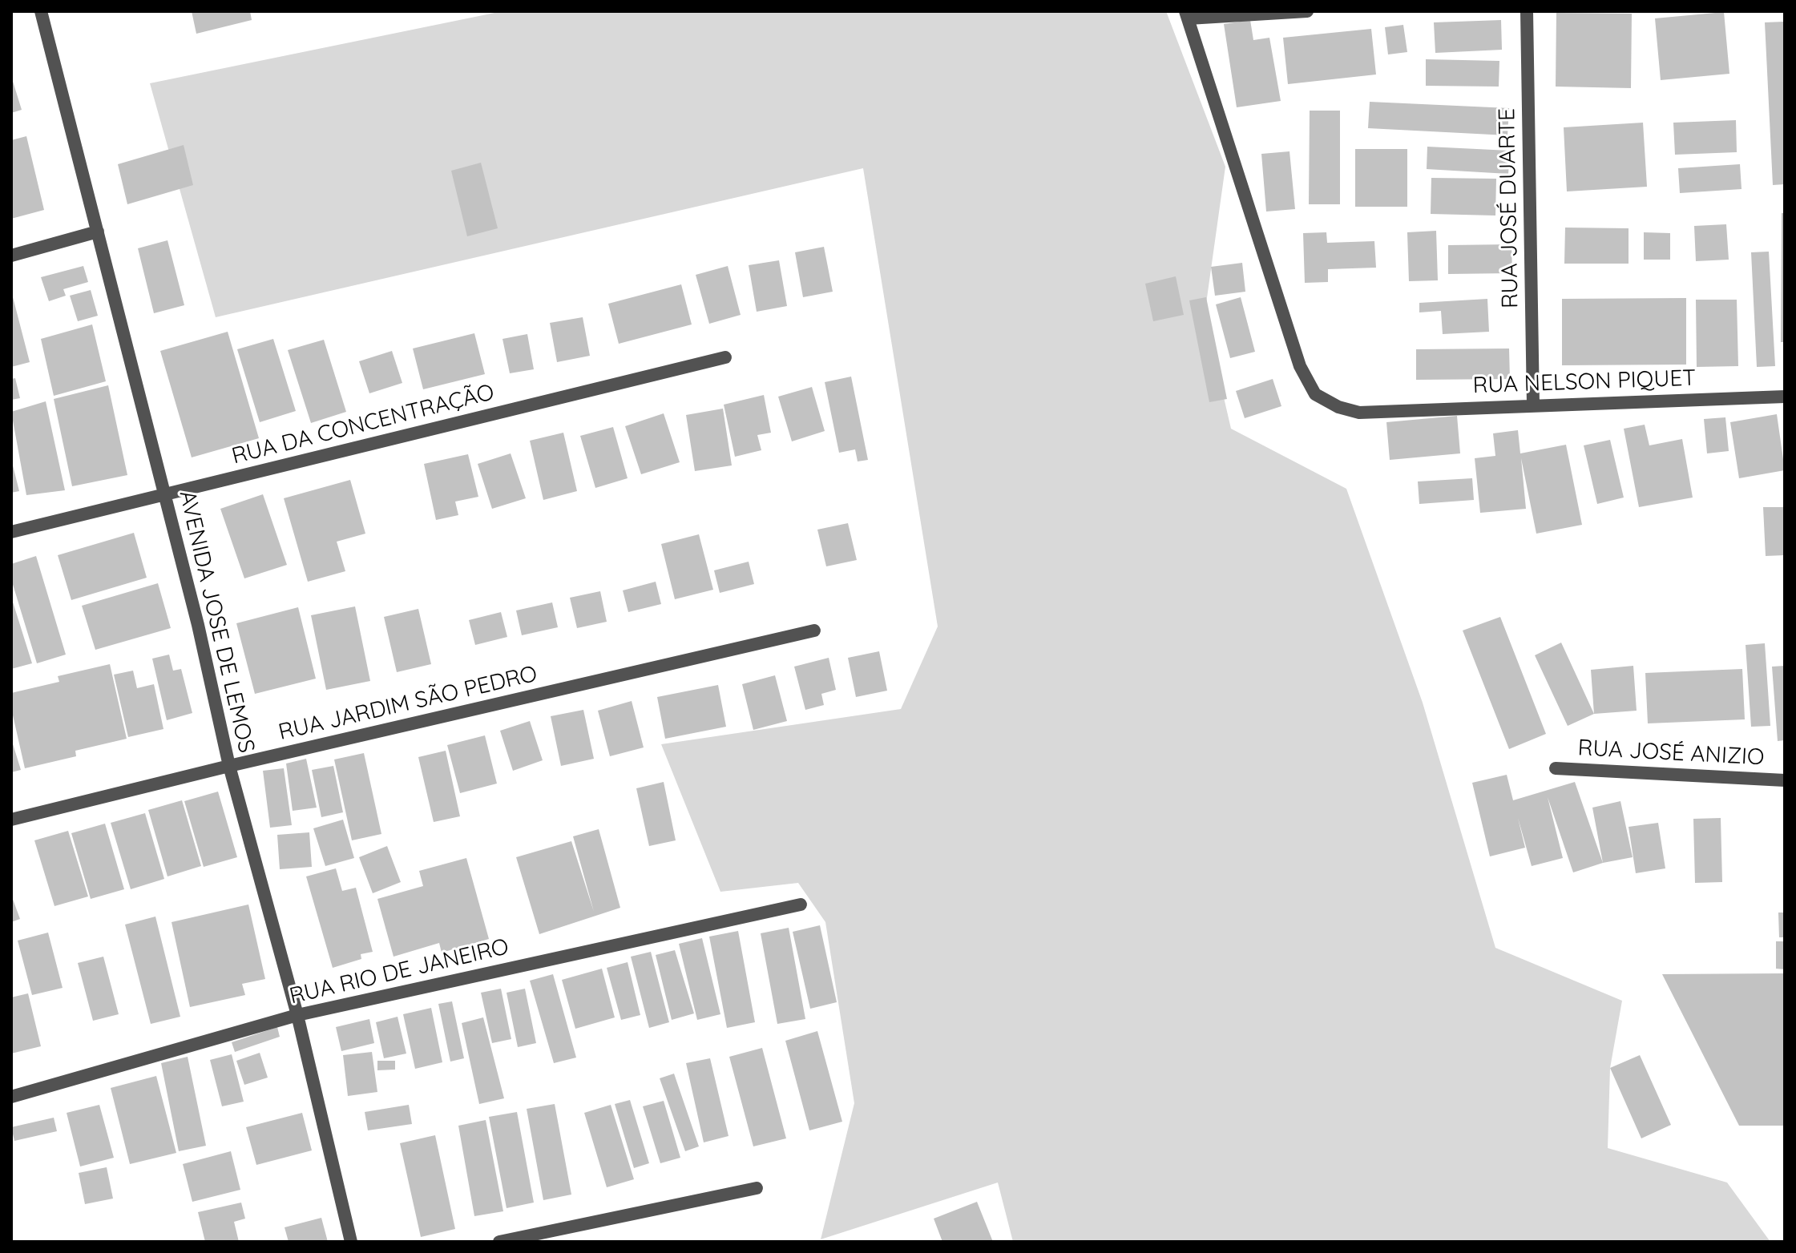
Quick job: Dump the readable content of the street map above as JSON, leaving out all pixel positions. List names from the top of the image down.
{
  "streets": {
    "street": [
      "RUA JOSÉ DUARTE",
      "RUA NELSON PIQUET",
      "RUA DA CONCENTRAÇÃO",
      "AVENIDA JOSE DE LEMOS",
      "RUA JARDIM SÃO PEDRO",
      "RUA JOSÉ ANIZIO",
      "RUA RIO DE JANEIRO"
    ]
  },
  "crossings": [
    ["RUA JOSÉ DUARTE", "RUA NELSON PIQUET"],
    ["RUA DA CONCENTRAÇÃO", "AVENIDA JOSE DE LEMOS"],
    ["AVENIDA JOSE DE LEMOS", "RUA JARDIM SÃO PEDRO"],
    ["AVENIDA JOSE DE LEMOS", "RUA RIO DE JANEIRO"]
  ]
}
